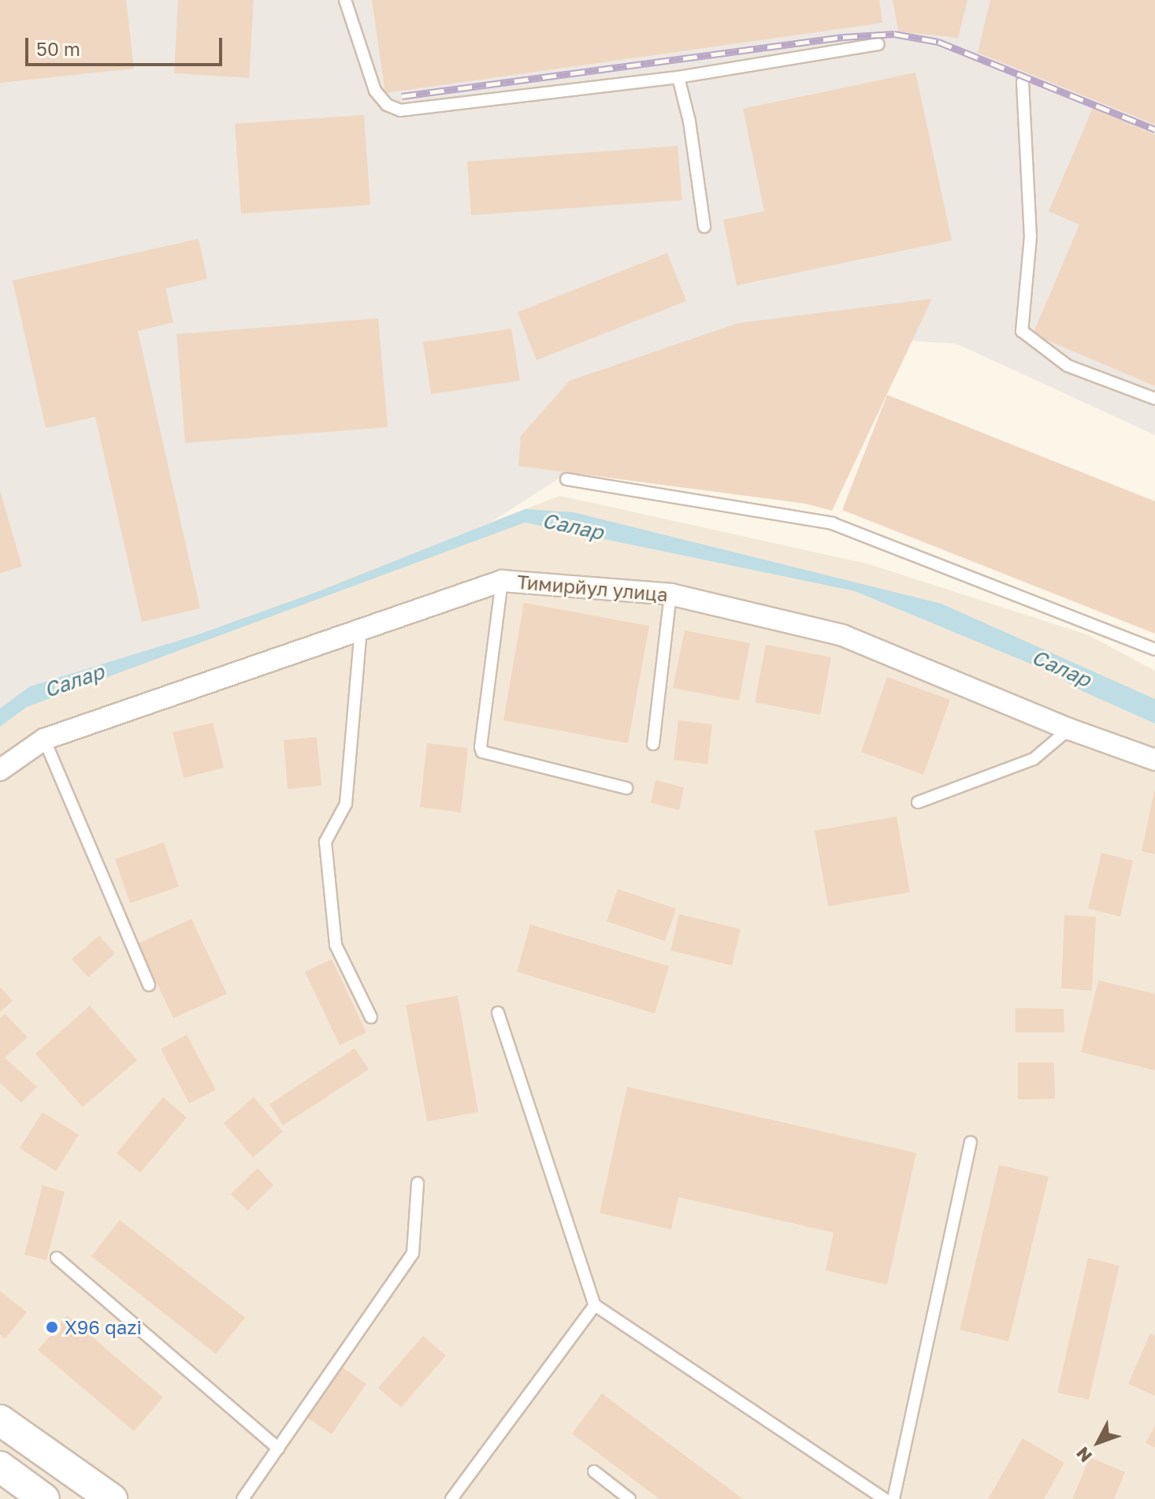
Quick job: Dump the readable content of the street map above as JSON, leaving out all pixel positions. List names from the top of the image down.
{
  "streets": {
    "street": ["Тимирйул улица"]
  },
  "water": ["Салар"],
  "places": ["X96 qazi"],
  "scale_bar": "50 m",
  "north": "bottom left"
}
